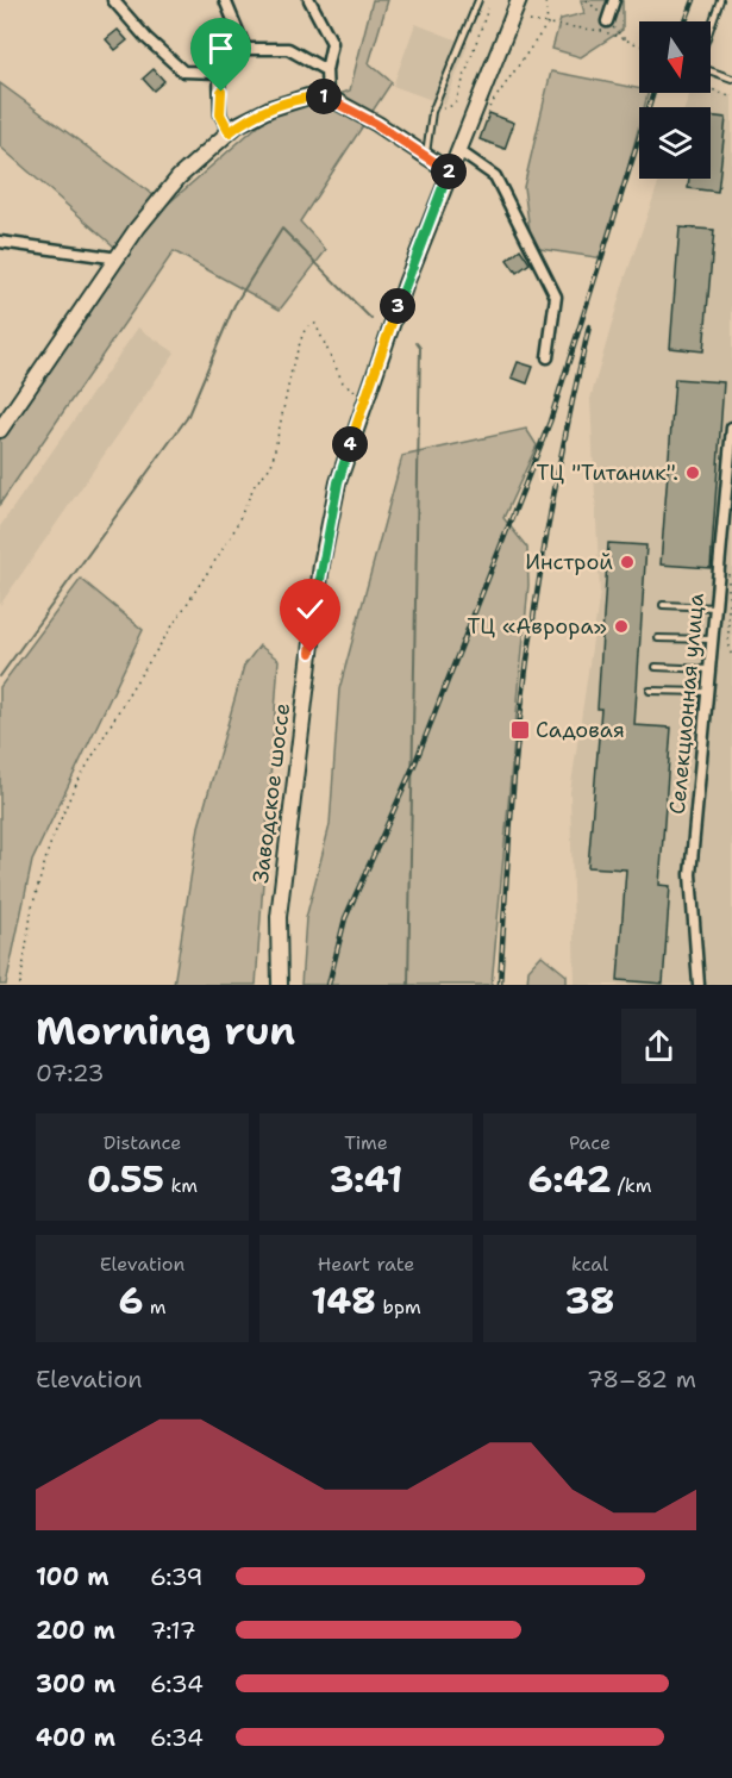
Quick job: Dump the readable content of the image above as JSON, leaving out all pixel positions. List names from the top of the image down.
{
  "streets": {
    "main road": ["Заводское шоссе"],
    "street": ["Селекционная улица"]
  },
  "places": {
    "other": ["ТЦ \"Титаник\".", "Инстрой", "ТЦ «Аврора»"],
    "transit": ["Садовая"]
  },
  "north": "bottom",
  "page": {
    "pins": [
      "1",
      "2",
      "3",
      "4"
    ],
    "heading": ["Morning run", "07:23"],
    "stats": [
      ["Distance", "0.55 km"],
      ["Time", "3:41"],
      ["Pace", "6:42 /km"],
      ["Elevation", "6 m"],
      ["Heart rate", "148 bpm"],
      ["kcal", "38"]
    ],
    "chart": ["Elevation", "78–82 m"],
    "list": [
      {
        "name": "100 m",
        "note": "6:39"
      },
      {
        "name": "200 m",
        "note": "7:17"
      },
      {
        "name": "300 m",
        "note": "6:34"
      },
      {
        "name": "400 m",
        "note": "6:34"
      }
    ]
  }
}
